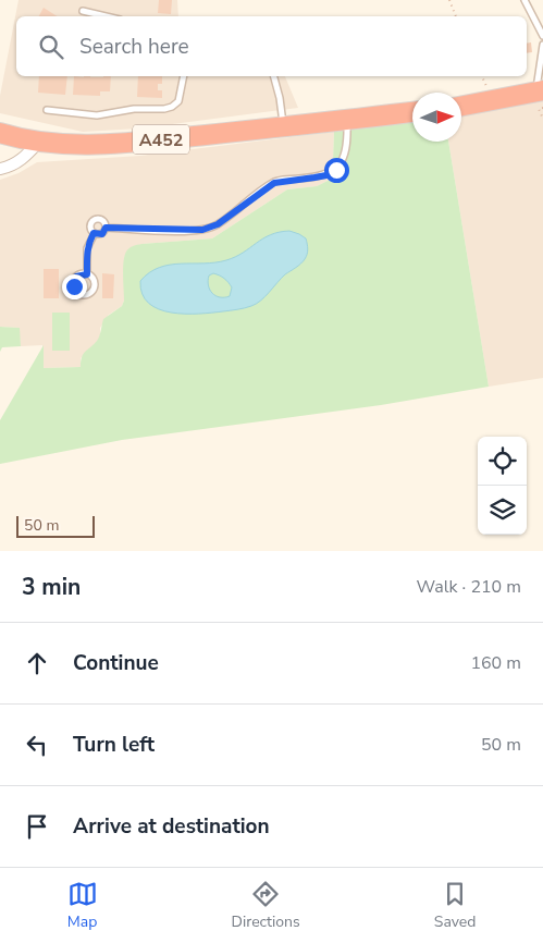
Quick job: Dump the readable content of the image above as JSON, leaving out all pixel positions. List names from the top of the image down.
{
  "streets": {
    "highway": ["A452"]
  },
  "scale_bar": "50 m",
  "north": "right",
  "page": {
    "search": "Search here",
    "scale": "50 m",
    "heading": ["3 min", "Walk · 210 m"],
    "list": [
      ["Continue", "160 m"],
      ["Turn left", "50 m"],
      "Arrive at destination"
    ],
    "nav": ["Map", "Directions", "Saved"]
  }
}
